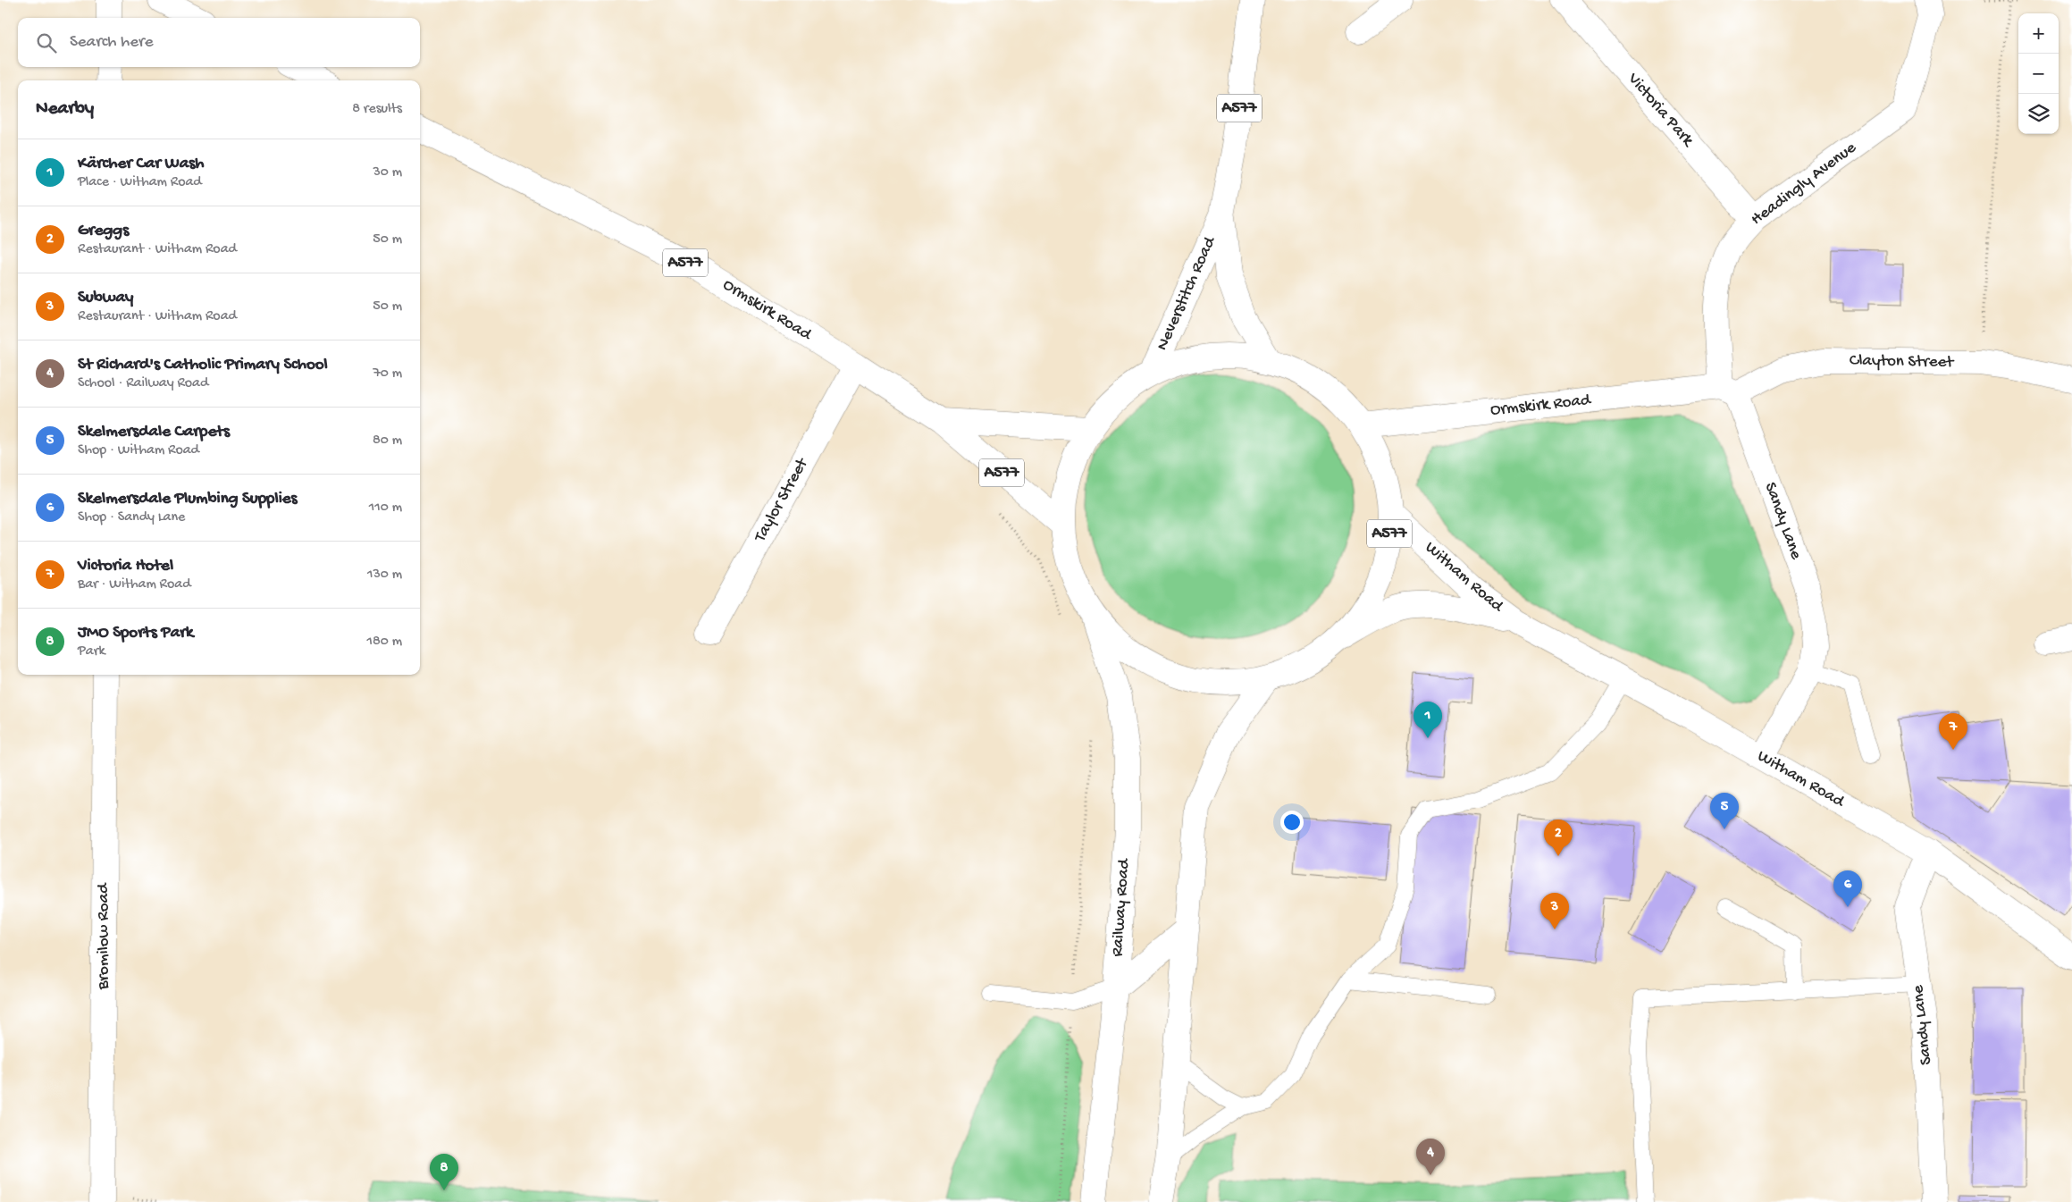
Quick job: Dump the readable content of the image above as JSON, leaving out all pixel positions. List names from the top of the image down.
{
  "streets": {
    "street": [
      "A577",
      "Victoria Park",
      "Headingly Avenue",
      "Neverstitch Road",
      "Ormskirk Road",
      "Clayton Street",
      "Taylor Street",
      "Sandy Lane",
      "Witham Road",
      "Railway Road",
      "Bromilow Road"
    ]
  },
  "crossings": [
    ["A577", "Neverstitch Road"],
    ["A577", "Ormskirk Road"],
    ["A577", "Witham Road"],
    ["A577", "Railway Road"],
    ["Victoria Park", "Headingly Avenue"],
    ["Headingly Avenue", "Ormskirk Road"],
    ["Headingly Avenue", "Clayton Street"],
    ["Headingly Avenue", "Sandy Lane"],
    ["Ormskirk Road", "Clayton Street"],
    ["Ormskirk Road", "Taylor Street"],
    ["Ormskirk Road", "Sandy Lane"],
    ["Clayton Street", "Sandy Lane"],
    ["Sandy Lane", "Witham Road"]
  ],
  "page": {
    "map_buttons": ["+", "−"],
    "search": "Search here",
    "heading": ["Nearby", "8 results"],
    "list": [
      {
        "mark": "1",
        "name": "Kärcher Car Wash",
        "note": "Place · Witham Road",
        "value": "30 m"
      },
      {
        "mark": "2",
        "name": "Greggs",
        "note": "Restaurant · Witham Road",
        "value": "50 m"
      },
      {
        "mark": "3",
        "name": "Subway",
        "note": "Restaurant · Witham Road",
        "value": "50 m"
      },
      {
        "mark": "4",
        "name": "St Richard's Catholic Primary School",
        "note": "School · Railway Road",
        "value": "70 m"
      },
      {
        "mark": "5",
        "name": "Skelmersdale Carpets",
        "note": "Shop · Witham Road",
        "value": "80 m"
      },
      {
        "mark": "6",
        "name": "Skelmersdale Plumbing Supplies",
        "note": "Shop · Sandy Lane",
        "value": "110 m"
      },
      {
        "mark": "7",
        "name": "Victoria Hotel",
        "note": "Bar · Witham Road",
        "value": "130 m"
      },
      {
        "mark": "8",
        "name": "JMO Sports Park",
        "note": "Park",
        "value": "180 m"
      }
    ],
    "pins": [
      "1",
      "7",
      "5",
      "2",
      "6",
      "3",
      "4",
      "8"
    ]
  }
}
